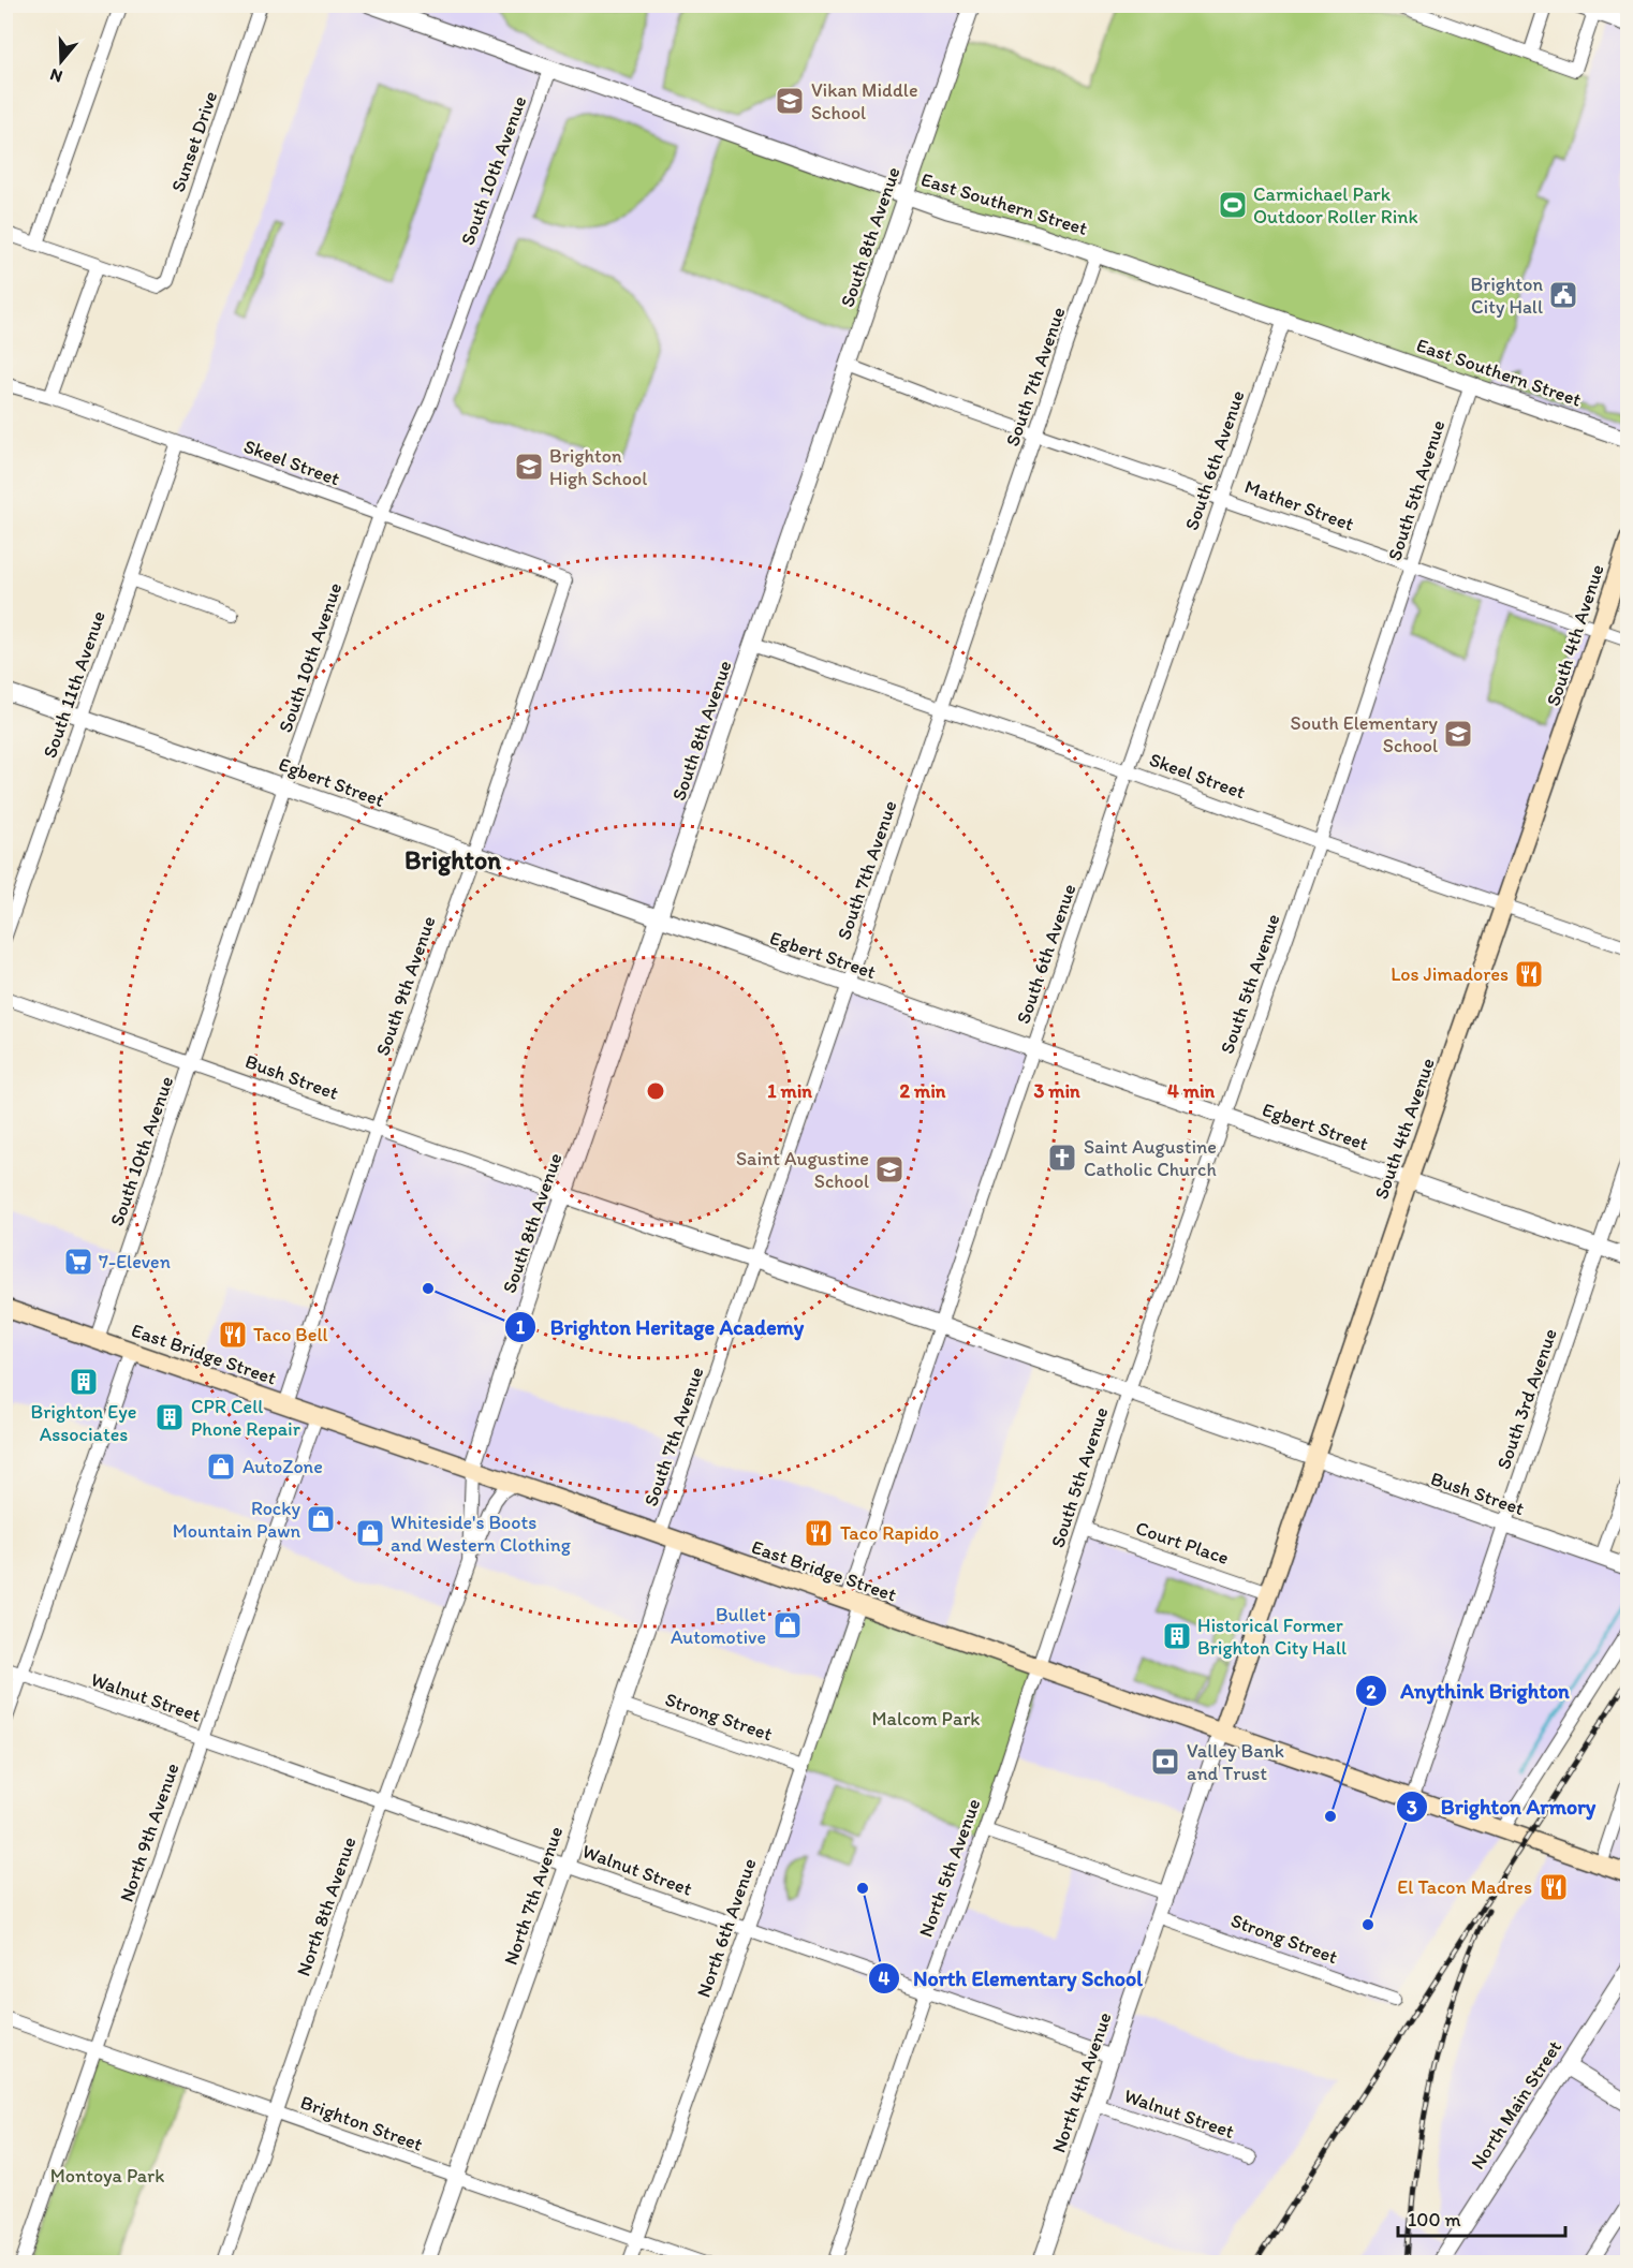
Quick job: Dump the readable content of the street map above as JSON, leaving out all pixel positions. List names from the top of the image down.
{
  "streets": {
    "main road": ["South 4th Avenue", "East Bridge Street"],
    "street": [
      "Sunset Drive",
      "South 10th Avenue",
      "East Southern Street",
      "South 8th Avenue",
      "South 7th Avenue",
      "South 6th Avenue",
      "Skeel Street",
      "South 5th Avenue",
      "Mather Street",
      "South 11th Avenue",
      "Egbert Street",
      "South 9th Avenue",
      "Bush Street",
      "South 3rd Avenue",
      "Court Place",
      "Walnut Street",
      "Strong Street",
      "North 9th Avenue",
      "North 5th Avenue",
      "North 7th Avenue",
      "North 8th Avenue",
      "North 6th Avenue",
      "North 4th Avenue",
      "North Main Street",
      "Brighton Street"
    ]
  },
  "crossings": [
    ["South 10th Avenue", "East Southern Street"],
    ["South 10th Avenue", "Skeel Street"],
    ["South 10th Avenue", "Egbert Street"],
    ["South 10th Avenue", "Bush Street"],
    ["South 10th Avenue", "East Bridge Street"],
    ["East Southern Street", "South 8th Avenue"],
    ["East Southern Street", "South 7th Avenue"],
    ["East Southern Street", "South 6th Avenue"],
    ["East Southern Street", "South 5th Avenue"],
    ["South 8th Avenue", "Skeel Street"],
    ["South 8th Avenue", "Mather Street"],
    ["South 8th Avenue", "Egbert Street"],
    ["South 8th Avenue", "Bush Street"],
    ["South 8th Avenue", "East Bridge Street"],
    ["South 8th Avenue", "North 8th Avenue"],
    ["South 7th Avenue", "Skeel Street"],
    ["South 7th Avenue", "Mather Street"],
    ["South 7th Avenue", "Egbert Street"],
    ["South 7th Avenue", "Bush Street"],
    ["South 7th Avenue", "East Bridge Street"],
    ["South 6th Avenue", "Skeel Street"],
    ["South 6th Avenue", "Mather Street"],
    ["South 6th Avenue", "Egbert Street"],
    ["South 6th Avenue", "Bush Street"],
    ["South 6th Avenue", "East Bridge Street"],
    ["South 6th Avenue", "North 6th Avenue"],
    ["Skeel Street", "South 5th Avenue"],
    ["Skeel Street", "South 4th Avenue"],
    ["Skeel Street", "South 11th Avenue"],
    ["Skeel Street", "South 9th Avenue"],
    ["South 5th Avenue", "Mather Street"],
    ["South 5th Avenue", "Egbert Street"],
    ["South 5th Avenue", "Bush Street"],
    ["South 5th Avenue", "East Bridge Street"],
    ["South 5th Avenue", "Court Place"],
    ["South 5th Avenue", "North 5th Avenue"],
    ["Mather Street", "South 4th Avenue"],
    ["South 4th Avenue", "Egbert Street"],
    ["South 4th Avenue", "Bush Street"],
    ["South 4th Avenue", "East Bridge Street"],
    ["South 4th Avenue", "Court Place"],
    ["South 4th Avenue", "North 4th Avenue"],
    ["South 11th Avenue", "Egbert Street"],
    ["Egbert Street", "South 9th Avenue"],
    ["Egbert Street", "South 3rd Avenue"],
    ["South 9th Avenue", "Bush Street"],
    ["South 9th Avenue", "East Bridge Street"],
    ["Bush Street", "South 3rd Avenue"],
    ["East Bridge Street", "South 3rd Avenue"],
    ["East Bridge Street", "North 9th Avenue"],
    ["East Bridge Street", "North 5th Avenue"],
    ["East Bridge Street", "North 7th Avenue"],
    ["East Bridge Street", "North 8th Avenue"],
    ["East Bridge Street", "North 6th Avenue"],
    ["East Bridge Street", "North 4th Avenue"],
    ["Walnut Street", "North 9th Avenue"],
    ["Walnut Street", "North 5th Avenue"],
    ["Walnut Street", "North 7th Avenue"],
    ["Walnut Street", "North 8th Avenue"],
    ["Walnut Street", "North 6th Avenue"],
    ["Walnut Street", "North 4th Avenue"],
    ["Strong Street", "North 7th Avenue"],
    ["Strong Street", "North 6th Avenue"],
    ["Strong Street", "North 4th Avenue"],
    ["North 9th Avenue", "Brighton Street"],
    ["North 7th Avenue", "Brighton Street"],
    ["North 8th Avenue", "Brighton Street"],
    ["North 6th Avenue", "Brighton Street"]
  ],
  "districts": ["Brighton"],
  "parks": ["Malcom Park", "Montoya Park"],
  "places": {
    "school or university": [
      "Vikan Middle School",
      "Brighton High School",
      "South Elementary School",
      "Saint Augustine School"
    ],
    "sports": ["Carmichael Park Outdoor Roller Rink"],
    "public building": ["Brighton City Hall"],
    "restaurant": [
      "Los Jimadores",
      "Taco Bell",
      "Taco Rapido",
      "El Tacon Madres"
    ],
    "church": ["Saint Augustine Catholic Church"],
    "supermarket": ["7-Eleven"],
    "other": [
      "Brighton Heritage Academy",
      "Anythink Brighton",
      "North Elementary School",
      "Brighton Armory"
    ],
    "building": ["Brighton Eye Associates", "CPR Cell Phone Repair", "Historical Former Brighton City Hall"],
    "shop": [
      "AutoZone",
      "Rocky Mountain Pawn",
      "Whiteside's Boots and Western Clothing",
      "Bullet Automotive"
    ],
    "bank": ["Valley Bank and Trust"]
  },
  "scale_bar": "100 m",
  "north": "bottom",
  "rings": [
    "1 min",
    "2 min",
    "3 min",
    "4 min"
  ]
}
